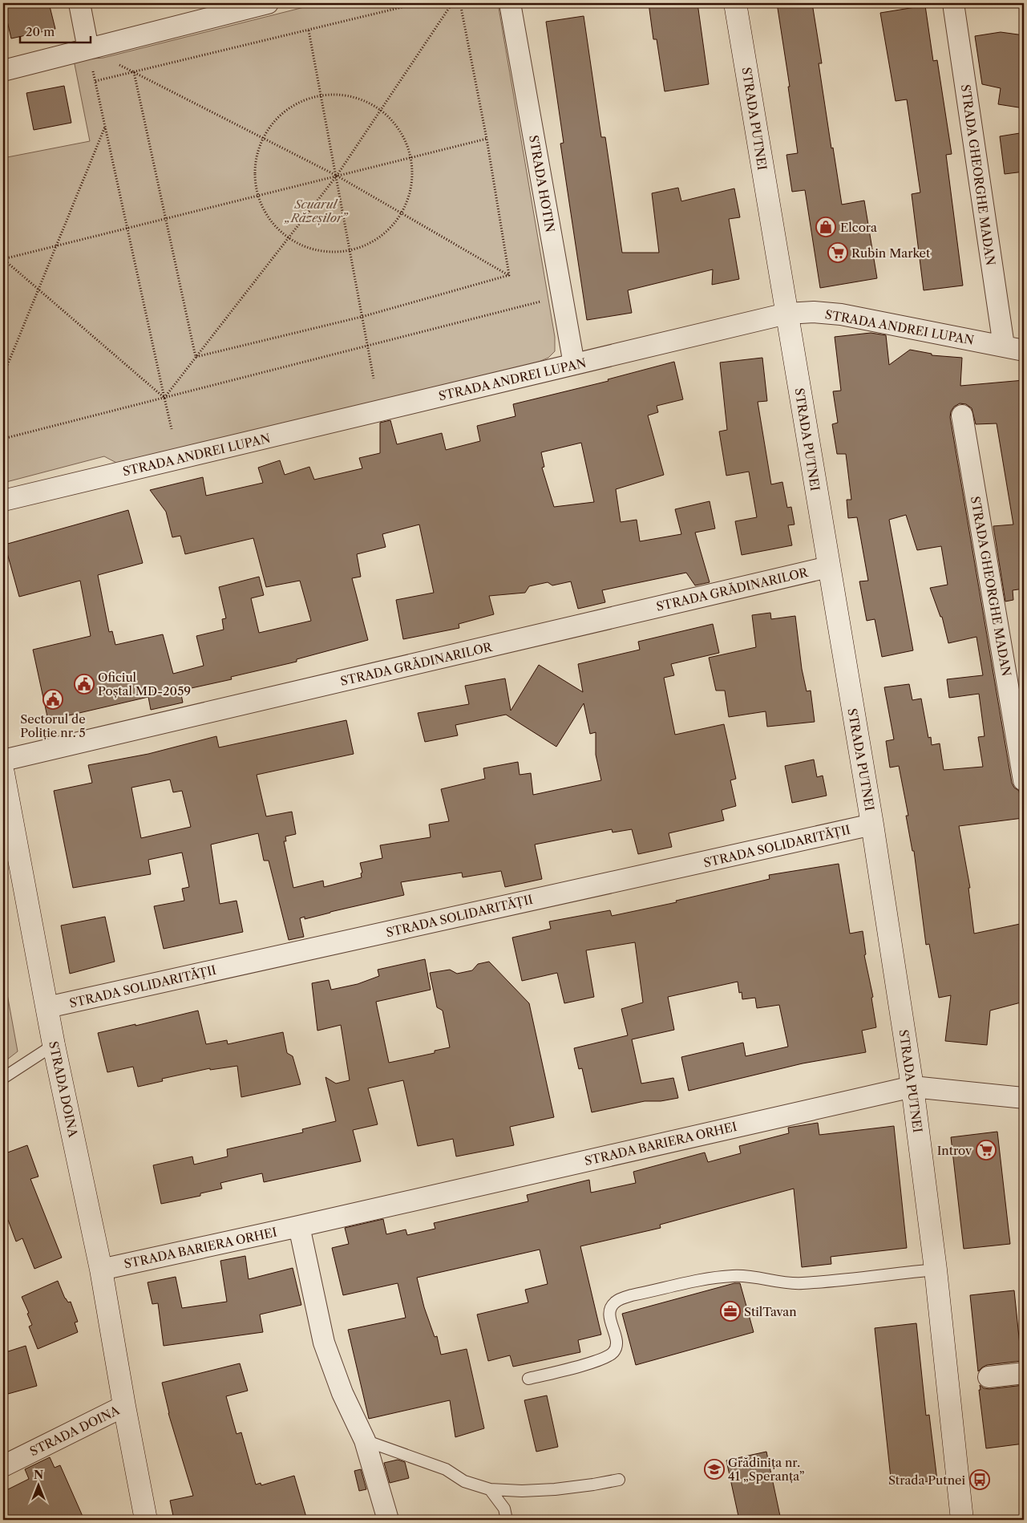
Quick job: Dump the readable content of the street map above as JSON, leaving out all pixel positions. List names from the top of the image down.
{
  "streets": {
    "street": [
      "STRADA PUTNEI",
      "STRADA GHEORGHE MADAN",
      "STRADA HOTIN",
      "STRADA ANDREI LUPAN",
      "STRADA GRĂDINARILOR",
      "STRADA SOLIDARITĂȚII",
      "STRADA DOINA",
      "STRADA BARIERA ORHEI"
    ]
  },
  "crossings": [
    ["STRADA PUTNEI", "STRADA ANDREI LUPAN"],
    ["STRADA PUTNEI", "STRADA GRĂDINARILOR"],
    ["STRADA PUTNEI", "STRADA SOLIDARITĂȚII"],
    ["STRADA PUTNEI", "STRADA BARIERA ORHEI"],
    ["STRADA GHEORGHE MADAN", "STRADA ANDREI LUPAN"],
    ["STRADA HOTIN", "STRADA ANDREI LUPAN"],
    ["STRADA SOLIDARITĂȚII", "STRADA DOINA"],
    ["STRADA DOINA", "STRADA BARIERA ORHEI"]
  ],
  "parks": ["Scuarul „Răzeșilor”"],
  "places": {
    "shop": ["Elcora"],
    "supermarket": ["Rubin Market", "Introv"],
    "public building": ["Oficiul Poștal MD-2059", "Sectorul de Poliție nr. 5"],
    "office": ["StilTavan"],
    "school or university": ["Grădinița nr. 41 „Speranța”"],
    "bus stop": ["Strada Putnei"]
  },
  "scale_bar": "20 m",
  "north": "top"
}
